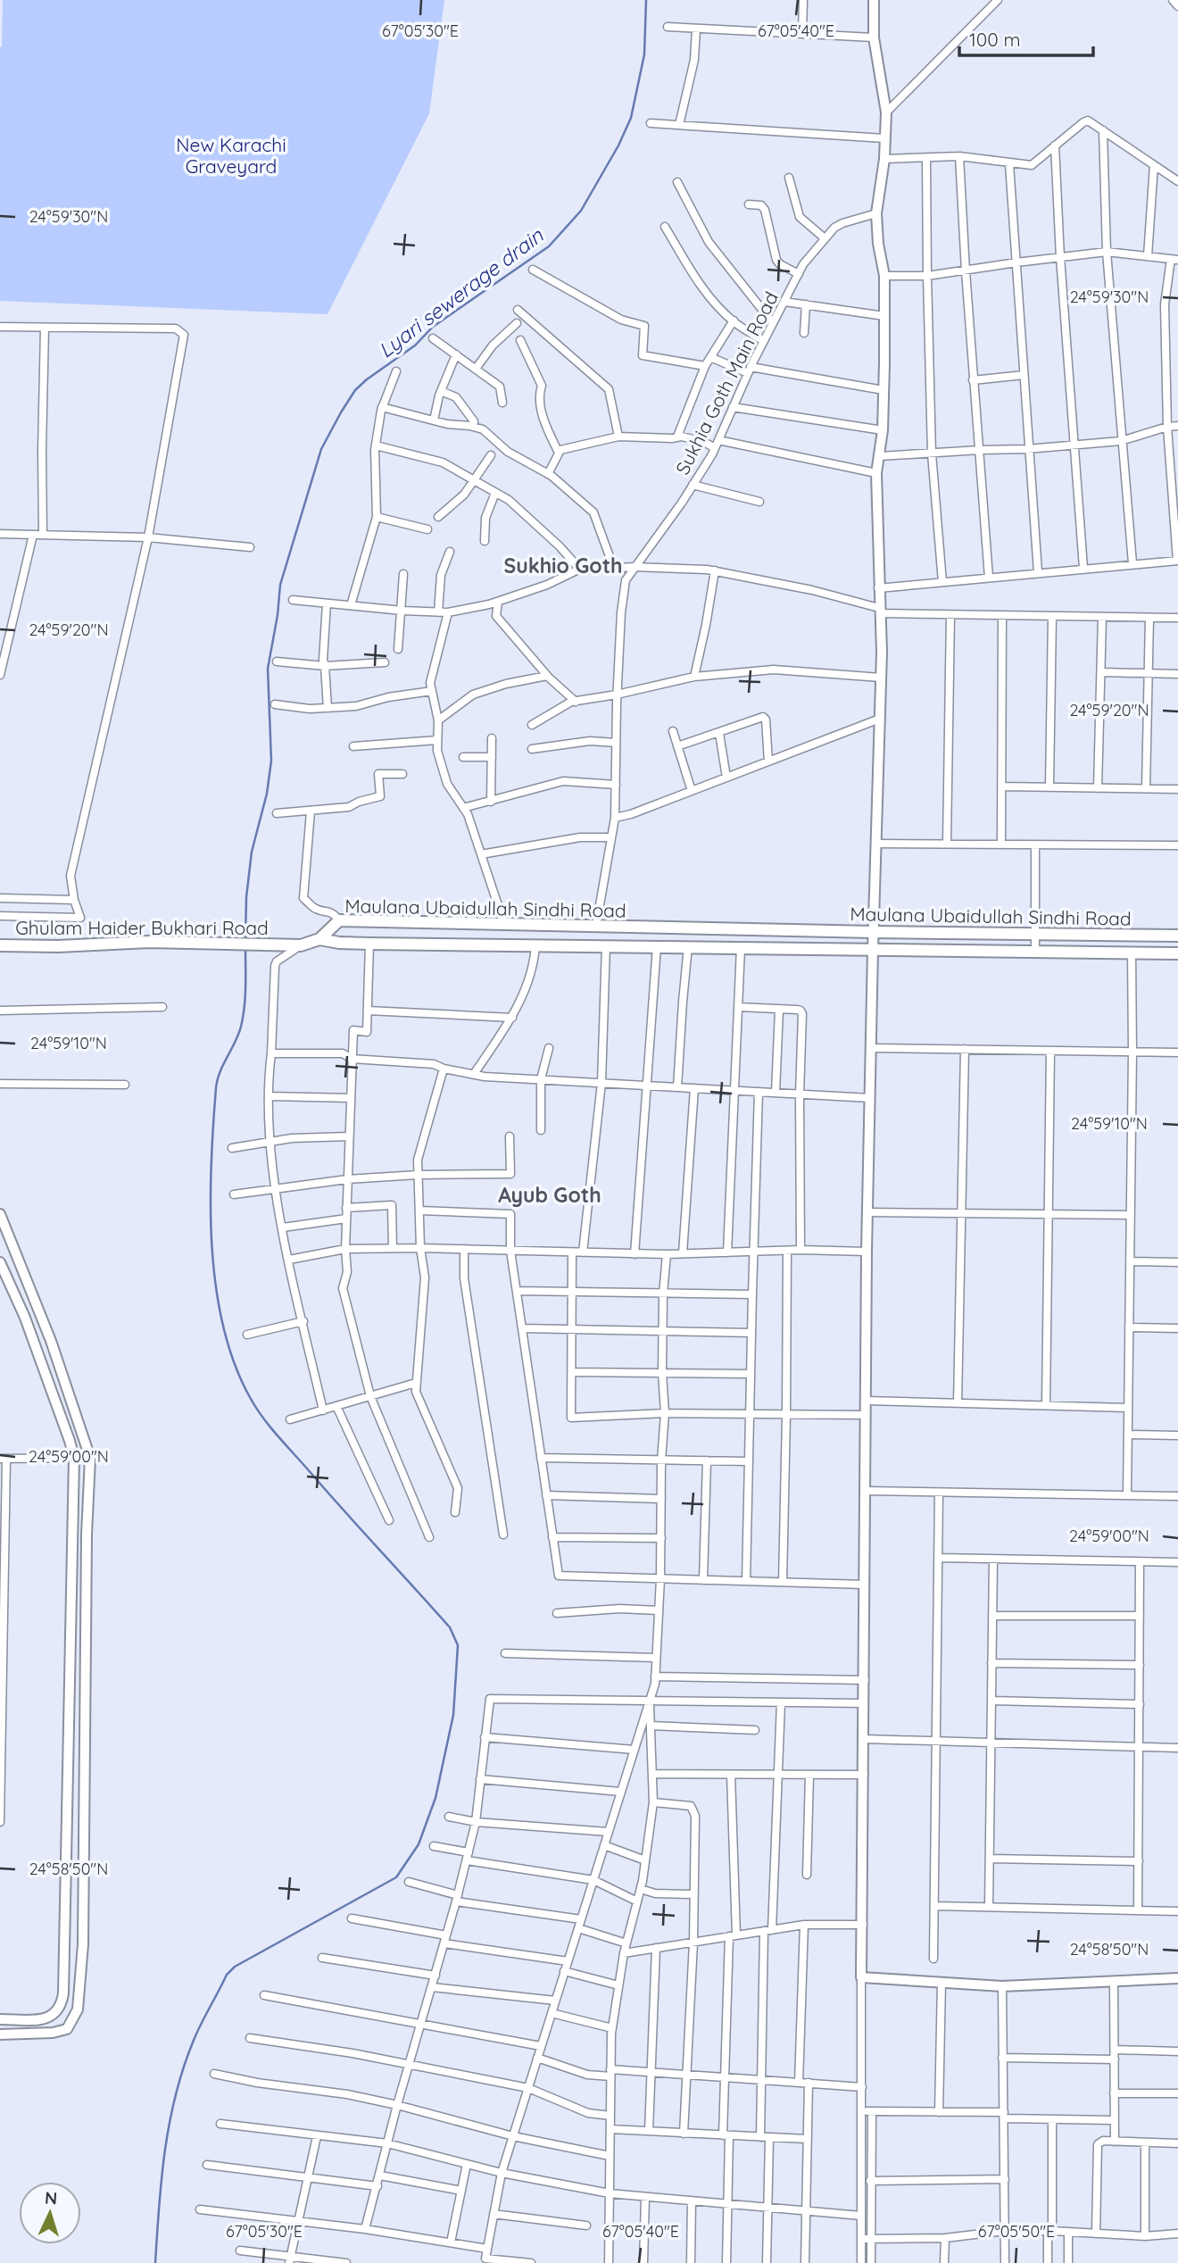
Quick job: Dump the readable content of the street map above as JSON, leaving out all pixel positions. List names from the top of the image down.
{
  "streets": {
    "main road": ["Maulana Ubaidullah Sindhi Road", "Ghulam Haider Bukhari Road"],
    "street": ["Sukhia Goth Main Road"]
  },
  "crossings": [
    ["Sukhia Goth Main Road", "Maulana Ubaidullah Sindhi Road"]
  ],
  "districts": ["Sukhio Goth", "Ayub Goth"],
  "water": ["Lyari sewerage drain"],
  "parks": ["New Karachi Graveyard"],
  "scale_bar": "100 m",
  "north": "top",
  "coordinates": [
    "67°05'30\"E",
    "67°05'40\"E",
    "24°59'30\"N",
    "24°59'20\"N",
    "24°59'10\"N",
    "24°59'00\"N",
    "24°58'50\"N",
    "67°05'50\"E"
  ]
}
